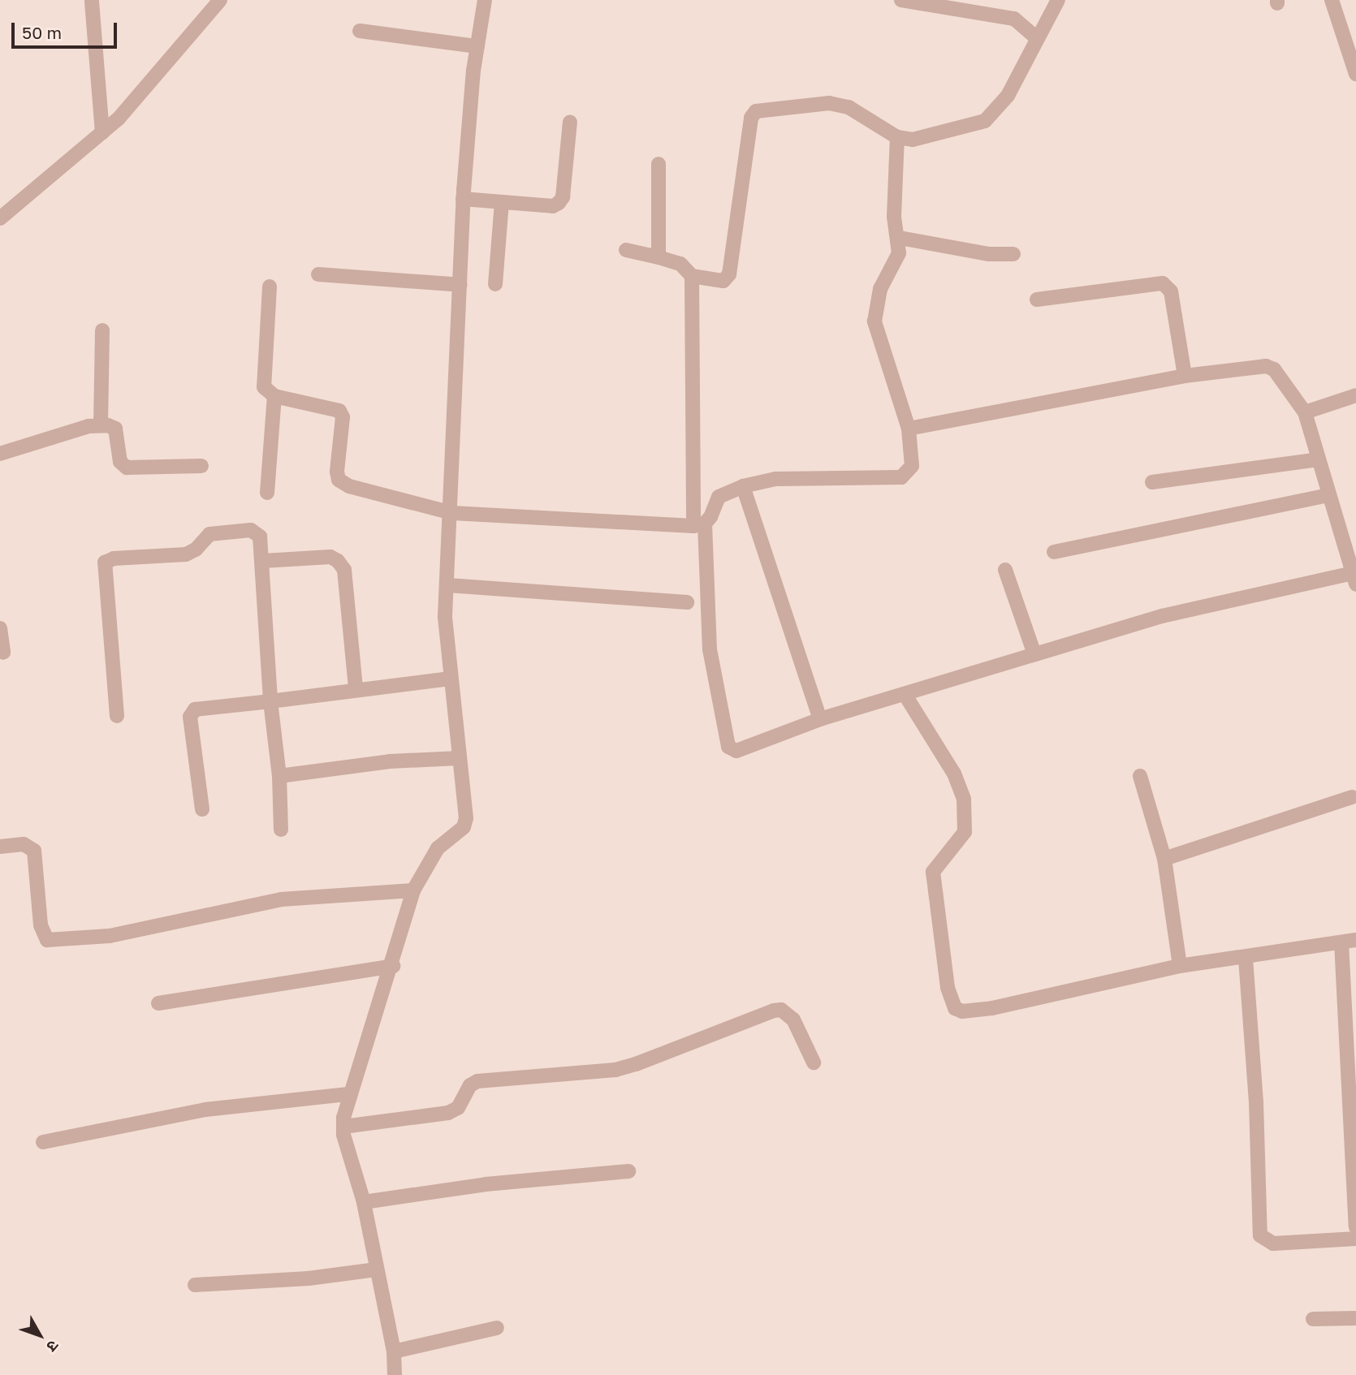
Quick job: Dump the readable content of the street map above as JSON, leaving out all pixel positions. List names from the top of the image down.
{
  "scale_bar": "50 m",
  "north": "bottom right"
}
